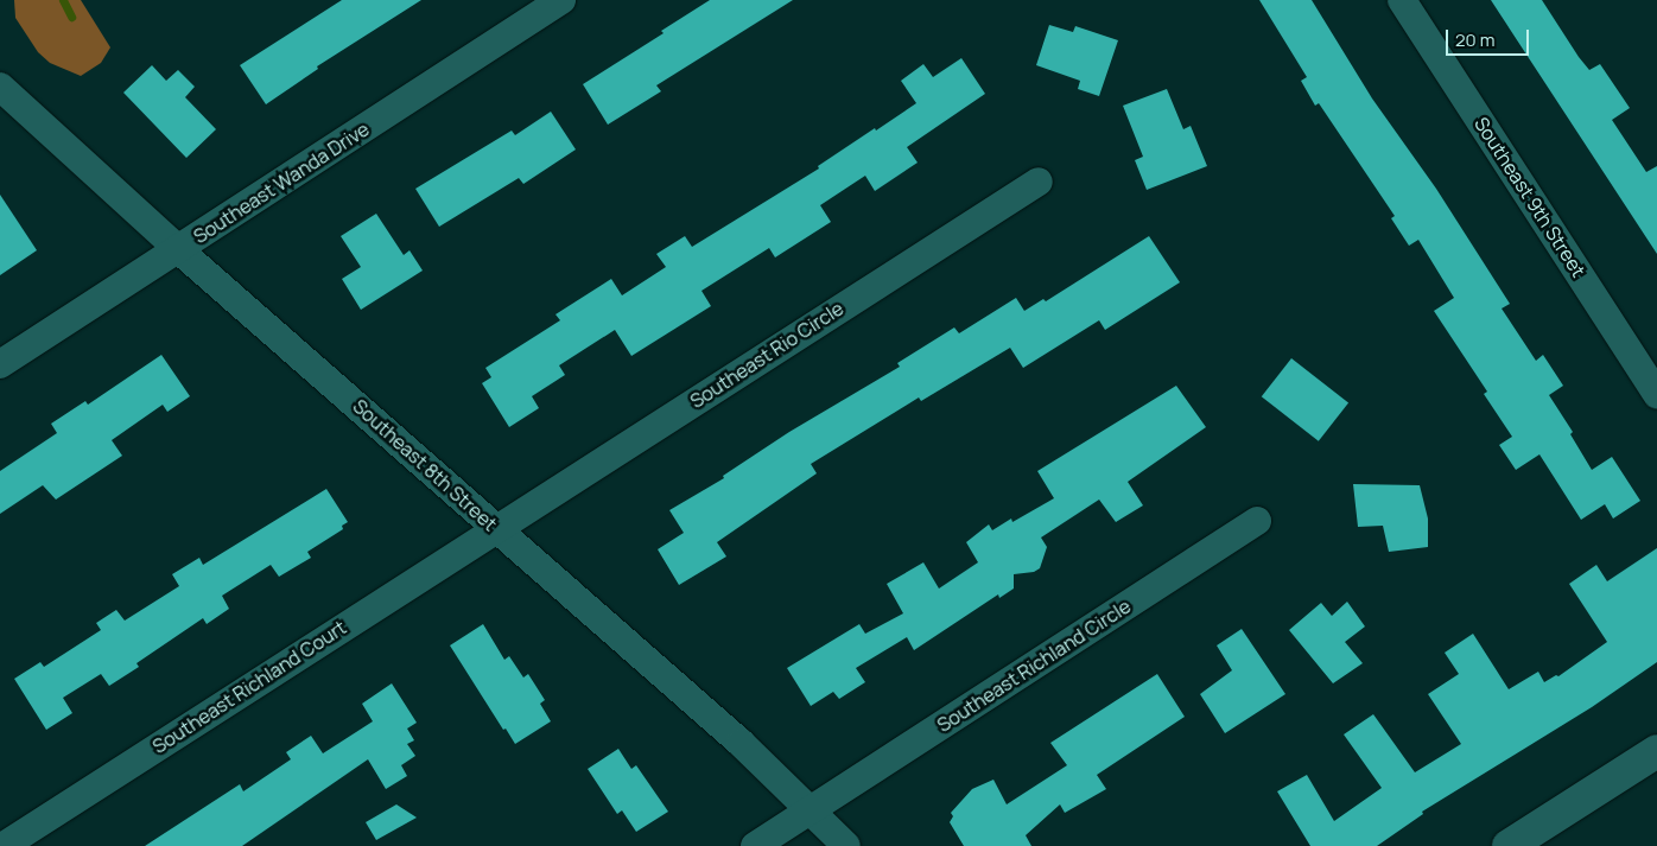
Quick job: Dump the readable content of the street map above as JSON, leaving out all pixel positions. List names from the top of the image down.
{
  "streets": {
    "street": [
      "Southeast Wanda Drive",
      "Southeast 9th Street",
      "Southeast Rio Circle",
      "Southeast 8th Street",
      "Southeast Richland Circle",
      "Southeast Richland Court"
    ]
  },
  "crossings": [
    ["Southeast Wanda Drive", "Southeast 8th Street"],
    ["Southeast Rio Circle", "Southeast 8th Street"],
    ["Southeast Rio Circle", "Southeast Richland Court"],
    ["Southeast 8th Street", "Southeast Richland Circle"],
    ["Southeast 8th Street", "Southeast Richland Court"]
  ],
  "scale_bar": "20 m"
}
